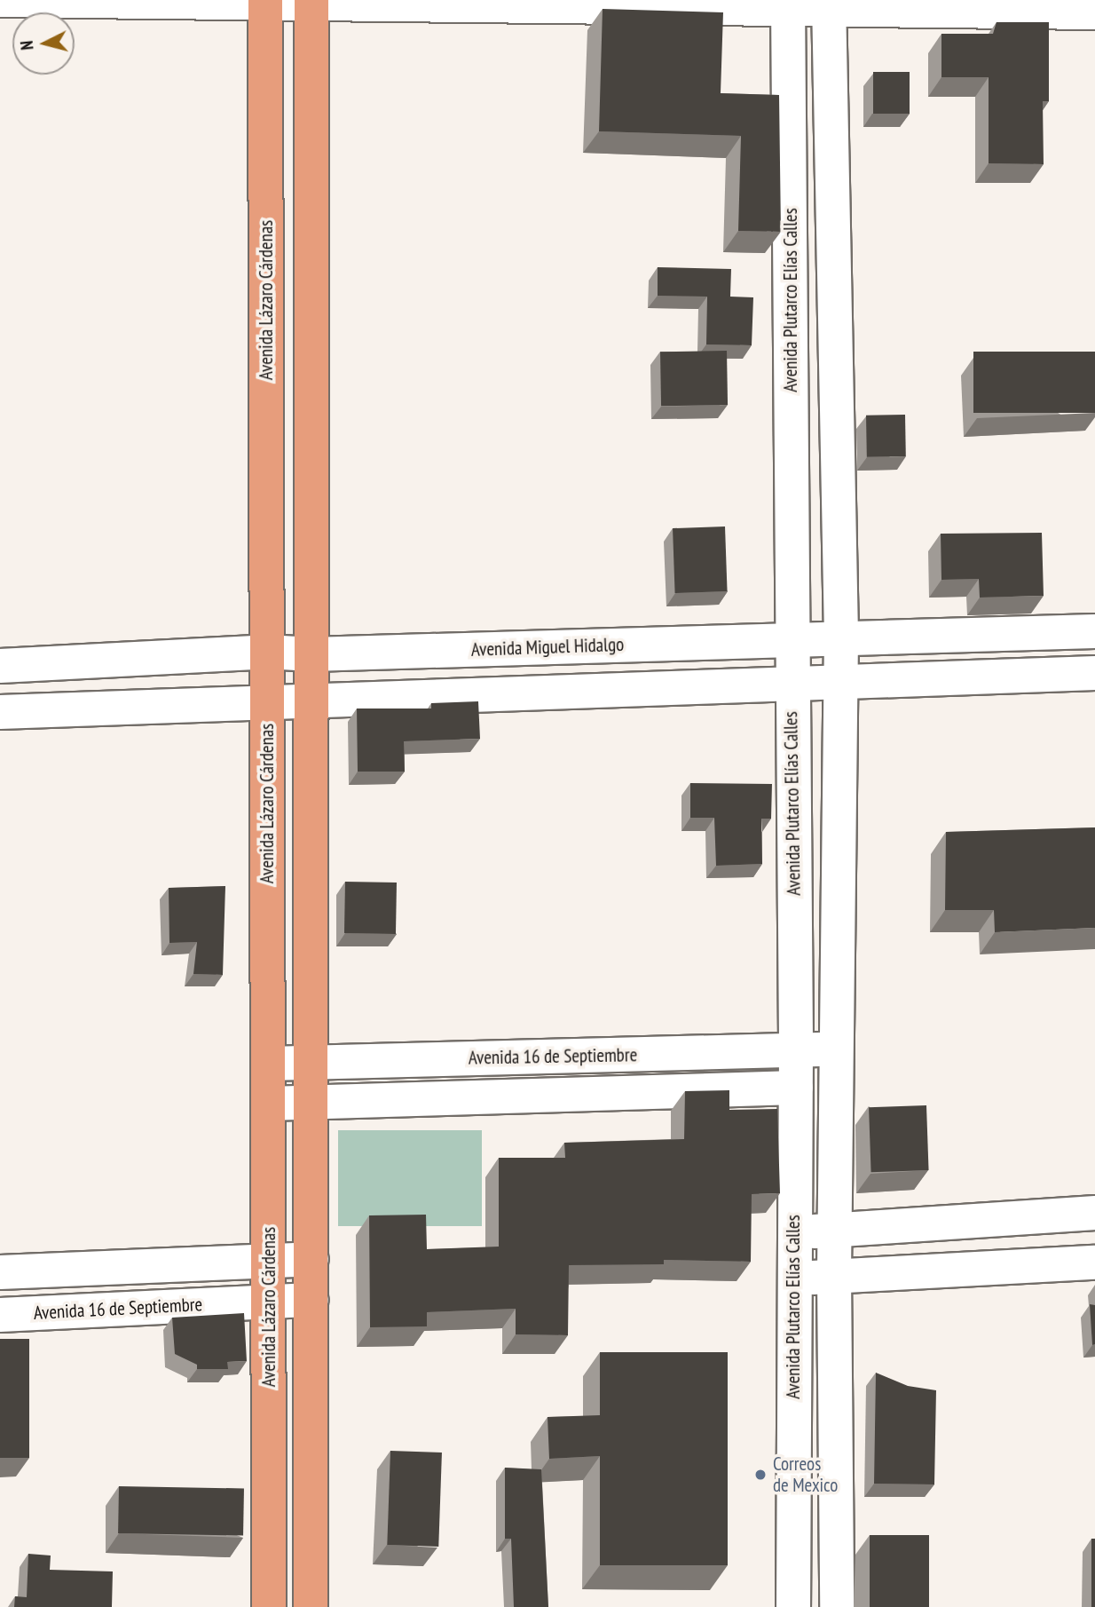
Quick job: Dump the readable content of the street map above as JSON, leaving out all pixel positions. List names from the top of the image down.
{
  "streets": {
    "main road": ["Avenida Lázaro Cárdenas"],
    "street": ["Avenida Plutarco Elías Calles", "Avenida Miguel Hidalgo", "Avenida 16 de Septiembre"]
  },
  "crossings": [
    ["Avenida Lázaro Cárdenas", "Avenida Miguel Hidalgo"],
    ["Avenida Lázaro Cárdenas", "Avenida 16 de Septiembre"],
    ["Avenida Plutarco Elías Calles", "Avenida Miguel Hidalgo"],
    ["Avenida Plutarco Elías Calles", "Avenida 16 de Septiembre"]
  ],
  "places": ["Correos de Mexico"],
  "north": "left"
}
